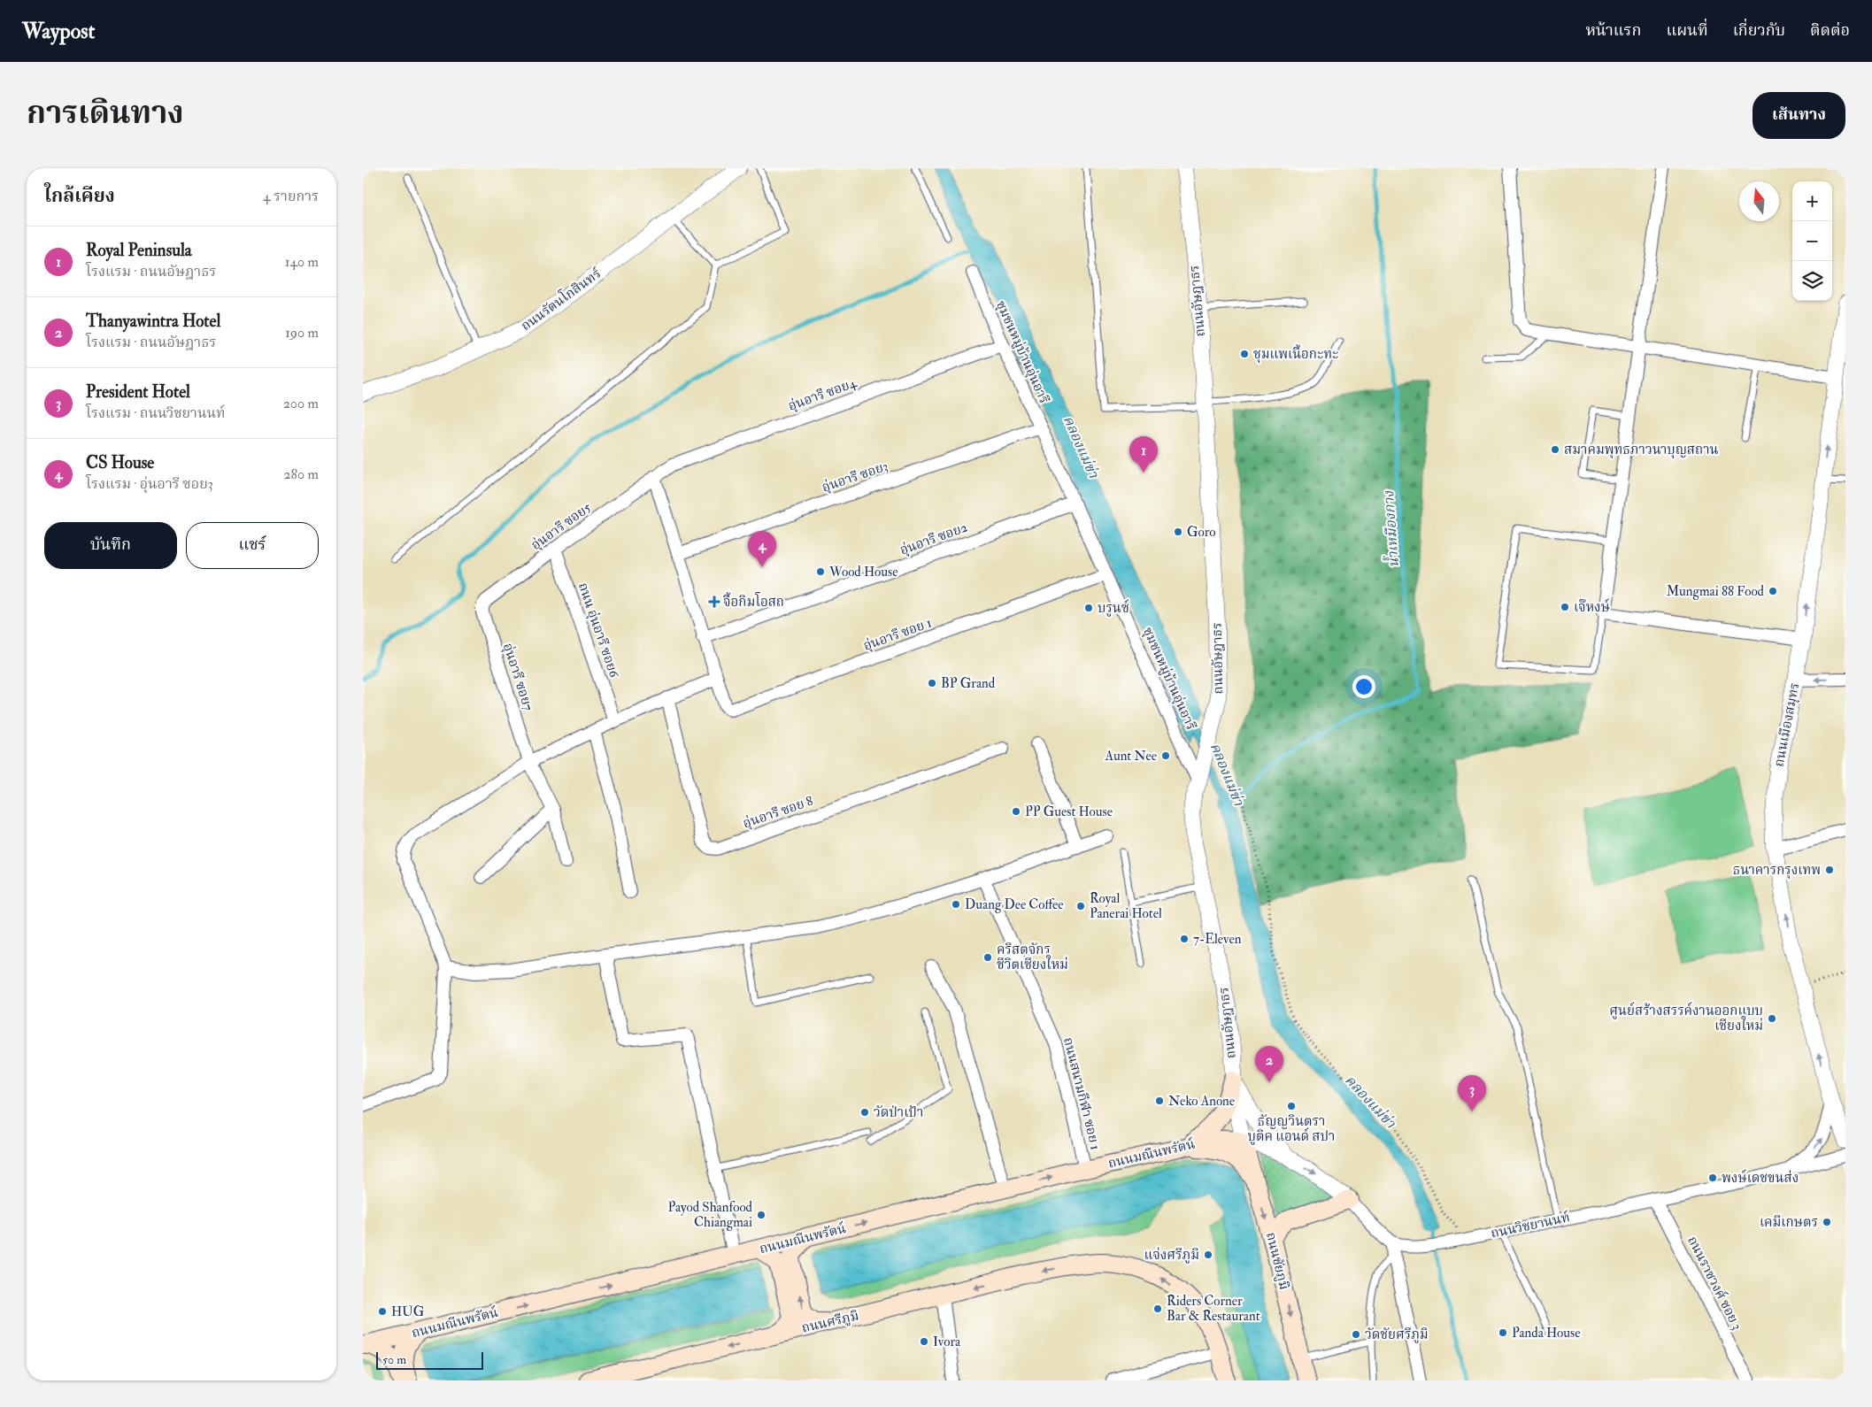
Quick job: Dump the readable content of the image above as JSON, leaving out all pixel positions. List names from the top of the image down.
{
  "streets": {
    "main road": ["ถนนมณีนพรัตน์", "ถนนชัยภูมิ", "ถนนศรีภูมิ"],
    "street": [
      "ถนนรัตนโกสินทร์",
      "ถนนอัษฎาธร",
      "ชุมชนหมู่บ้านอุ่นอารี",
      "อุ่นอารี ซอย4",
      "อุ่นอารี ซอย3",
      "อุ่นอารี ซอย5",
      "อุ่นอารี ซอย2",
      "ถนน อุ่นอารี ซอย6",
      "อุ่นอารี ซอย 1",
      "อุ่นอารี ซอย7",
      "ถนนเมืองสมุทร",
      "อุ่นอารี ซอย 8",
      "ถนนสนามกีฬา ซอย 1",
      "ถนนวิชยานนท์",
      "ถนนราชวงศ์ ซอย 3"
    ]
  },
  "crossings": [
    ["ถนนอัษฎาธร", "ชุมชนหมู่บ้านอุ่นอารี"],
    ["ถนนอัษฎาธร", "ถนนมณีนพรัตน์"],
    ["ถนนอัษฎาธร", "ถนนชัยภูมิ"],
    ["ชุมชนหมู่บ้านอุ่นอารี", "อุ่นอารี ซอย4"],
    ["ชุมชนหมู่บ้านอุ่นอารี", "อุ่นอารี ซอย3"],
    ["ชุมชนหมู่บ้านอุ่นอารี", "อุ่นอารี ซอย2"],
    ["ชุมชนหมู่บ้านอุ่นอารี", "อุ่นอารี ซอย 1"],
    ["อุ่นอารี ซอย4", "อุ่นอารี ซอย5"],
    ["อุ่นอารี ซอย4", "อุ่นอารี ซอย 1"],
    ["อุ่นอารี ซอย3", "อุ่นอารี ซอย 1"],
    ["อุ่นอารี ซอย5", "ถนน อุ่นอารี ซอย6"],
    ["อุ่นอารี ซอย5", "อุ่นอารี ซอย 1"],
    ["อุ่นอารี ซอย5", "อุ่นอารี ซอย7"],
    ["อุ่นอารี ซอย2", "อุ่นอารี ซอย 1"],
    ["ถนนสนามกีฬา ซอย 1", "ถนนมณีนพรัตน์"],
    ["ถนนมณีนพรัตน์", "ถนนชัยภูมิ"],
    ["ถนนวิชยานนท์", "ถนนราชวงศ์ ซอย 3"]
  ],
  "one_way": [
    "ถนนเมืองสมุทร",
    "ถนนมณีนพรัตน์",
    "ถนนชัยภูมิ",
    "ถนนศรีภูมิ"
  ],
  "water": ["คลองแม่ข่า", "น้ำเหมืองกาง"],
  "places": {
    "other": [
      "ชุมแพเนื้อกะทะ",
      "สมาคมพุทธภาวนาบุญสถาน",
      "Goro",
      "Wood House",
      "Mungmai 88 Food",
      "เจ๊หงษ์",
      "บรูนซ์",
      "BP Grand",
      "Aunt Nee",
      "PP Guest House",
      "ธนาคารกรุงเทพ",
      "Duang Dee Coffee",
      "Royal Panerai Hotel",
      "7-Eleven",
      "คริสตจักร ชีวิตเชียงใหม่",
      "ศูนย์สร้างสรรค์งานออกแบบ เชียงใหม่",
      "Neko Anone",
      "ธัญญวินตรา บูติค แอนด์ สปา",
      "วัดป่าเป้า",
      "พงษ์เดชขนส่ง",
      "Payod Shanfood Chiangmai",
      "เคมีเกษตร",
      "แจ่งศรีภูมิ",
      "Riders Corner Bar & Restaurant",
      "HUG",
      "Panda House",
      "วัดชัยศรีภูมิ",
      "Ivora"
    ],
    "health": ["จื้อกิมโอสถ"]
  },
  "scale_bar": "50 m",
  "north": "top",
  "page": {
    "header": "Waypost",
    "nav": [
      "หน้าแรก",
      "แผนที่",
      "เกี่ยวกับ",
      "ติดต่อ"
    ],
    "title": "การเดินทาง",
    "buttons": [
      "เส้นทาง",
      ["บันทึก", "แชร์"]
    ],
    "heading": ["ใกล้เคียง", "4 รายการ"],
    "map_buttons": ["+", "−"],
    "list": [
      {
        "mark": "1",
        "name": "Royal Peninsula",
        "note": "โรงแรม · ถนนอัษฎาธร",
        "value": "140 m"
      },
      {
        "mark": "2",
        "name": "Thanyawintra Hotel",
        "note": "โรงแรม · ถนนอัษฎาธร",
        "value": "190 m"
      },
      {
        "mark": "3",
        "name": "President Hotel",
        "note": "โรงแรม · ถนนวิชยานนท์",
        "value": "200 m"
      },
      {
        "mark": "4",
        "name": "CS House",
        "note": "โรงแรม · อุ่นอารี ซอย3",
        "value": "280 m"
      }
    ],
    "pins": [
      "1",
      "4",
      "2",
      "3"
    ],
    "scale": "50 m"
  }
}
